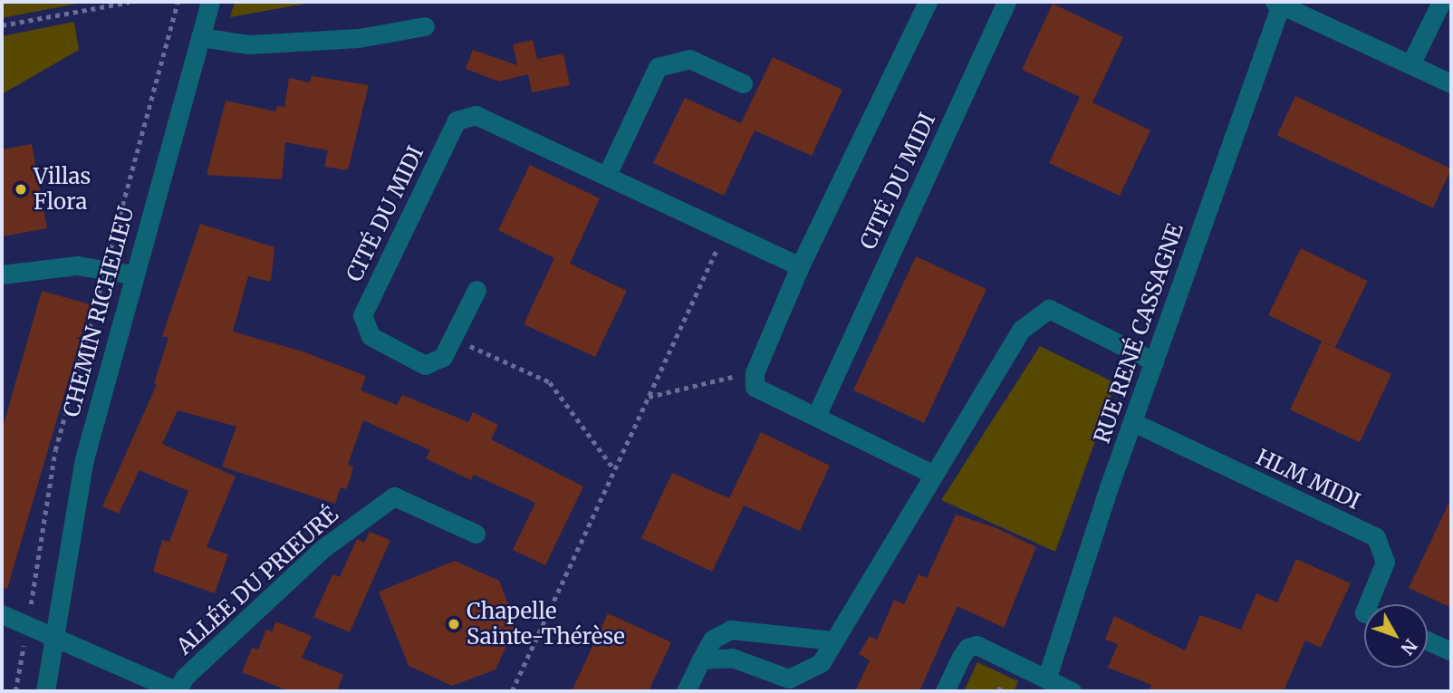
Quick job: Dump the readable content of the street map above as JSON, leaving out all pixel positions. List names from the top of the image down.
{
  "streets": {
    "street": [
      "CITÉ DU MIDI",
      "CHEMIN RICHELIEU",
      "RUE RENÉ CASSAGNE",
      "HLM MIDI",
      "ALLÉE DU PRIEURÉ"
    ]
  },
  "crossings": [
    ["RUE RENÉ CASSAGNE", "HLM MIDI"]
  ],
  "places": ["Villas Flora", "Chapelle Sainte-Thérèse"],
  "north": "bottom right"
}
